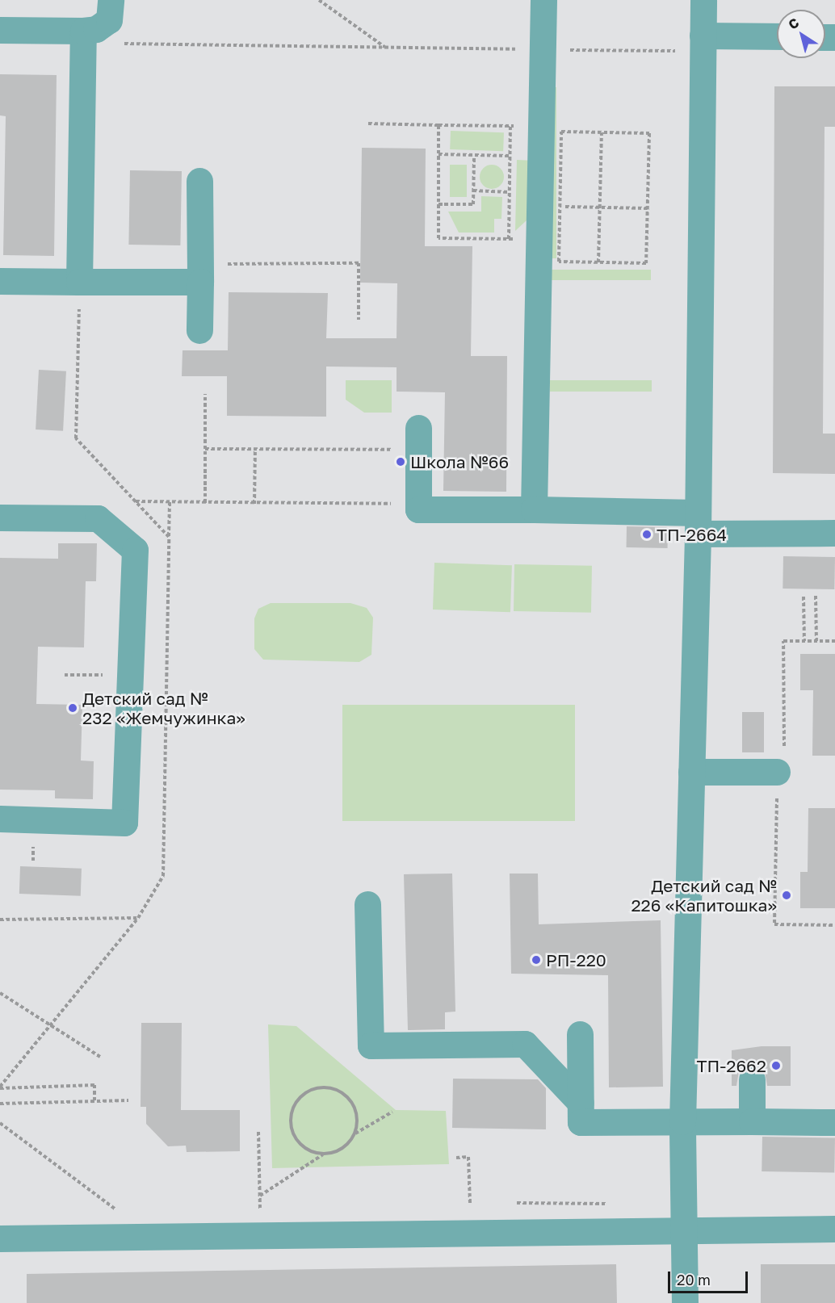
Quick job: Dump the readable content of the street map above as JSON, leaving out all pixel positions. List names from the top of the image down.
{
  "places": [
    "Школа №66",
    "ТП-2664",
    "Детский сад № 232 «Жемчужинка»",
    "Детский сад № 226 «Капитошка»",
    "РП-220",
    "ТП-2662"
  ],
  "scale_bar": "20 m",
  "north": "top left"
}
